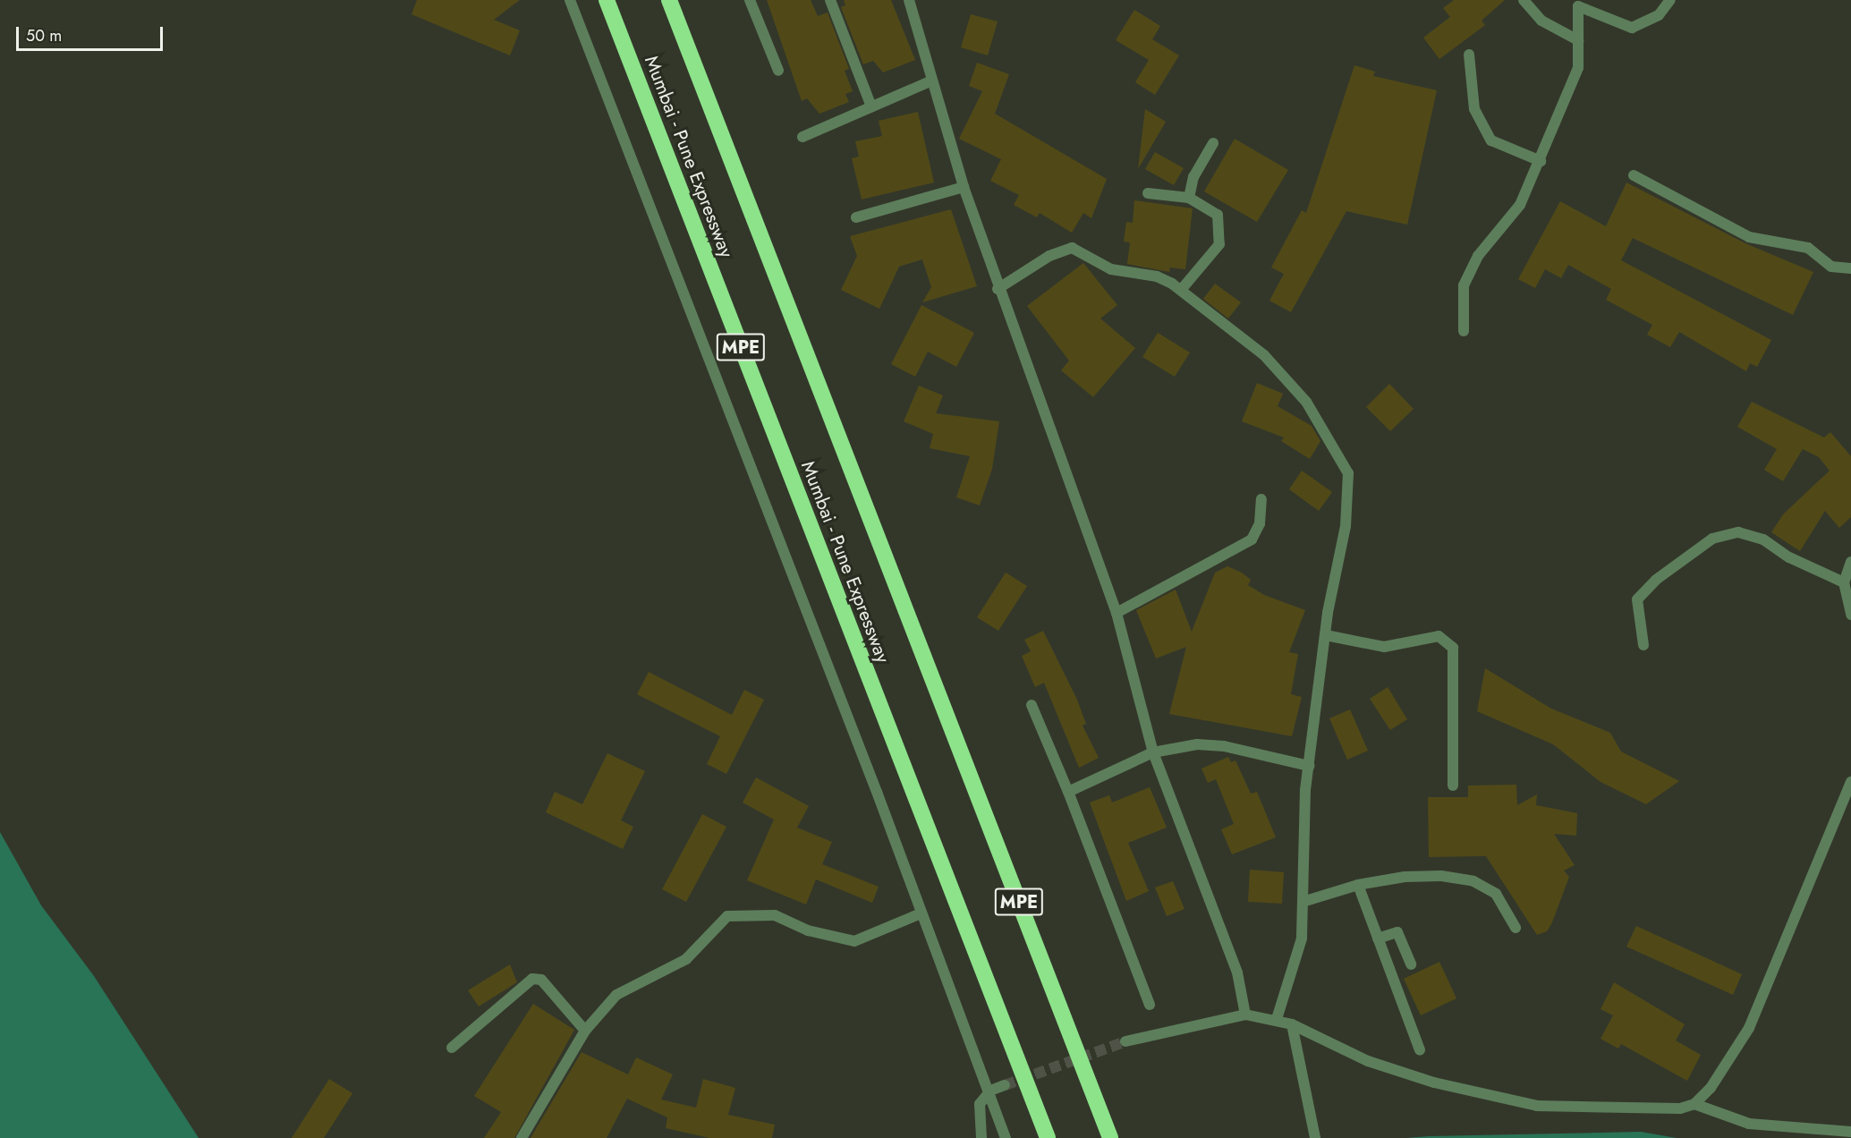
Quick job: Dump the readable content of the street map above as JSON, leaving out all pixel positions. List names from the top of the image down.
{
  "streets": {
    "highway": ["Mumbai - Pune Expressway", "MPE"]
  },
  "scale_bar": "50 m"
}
